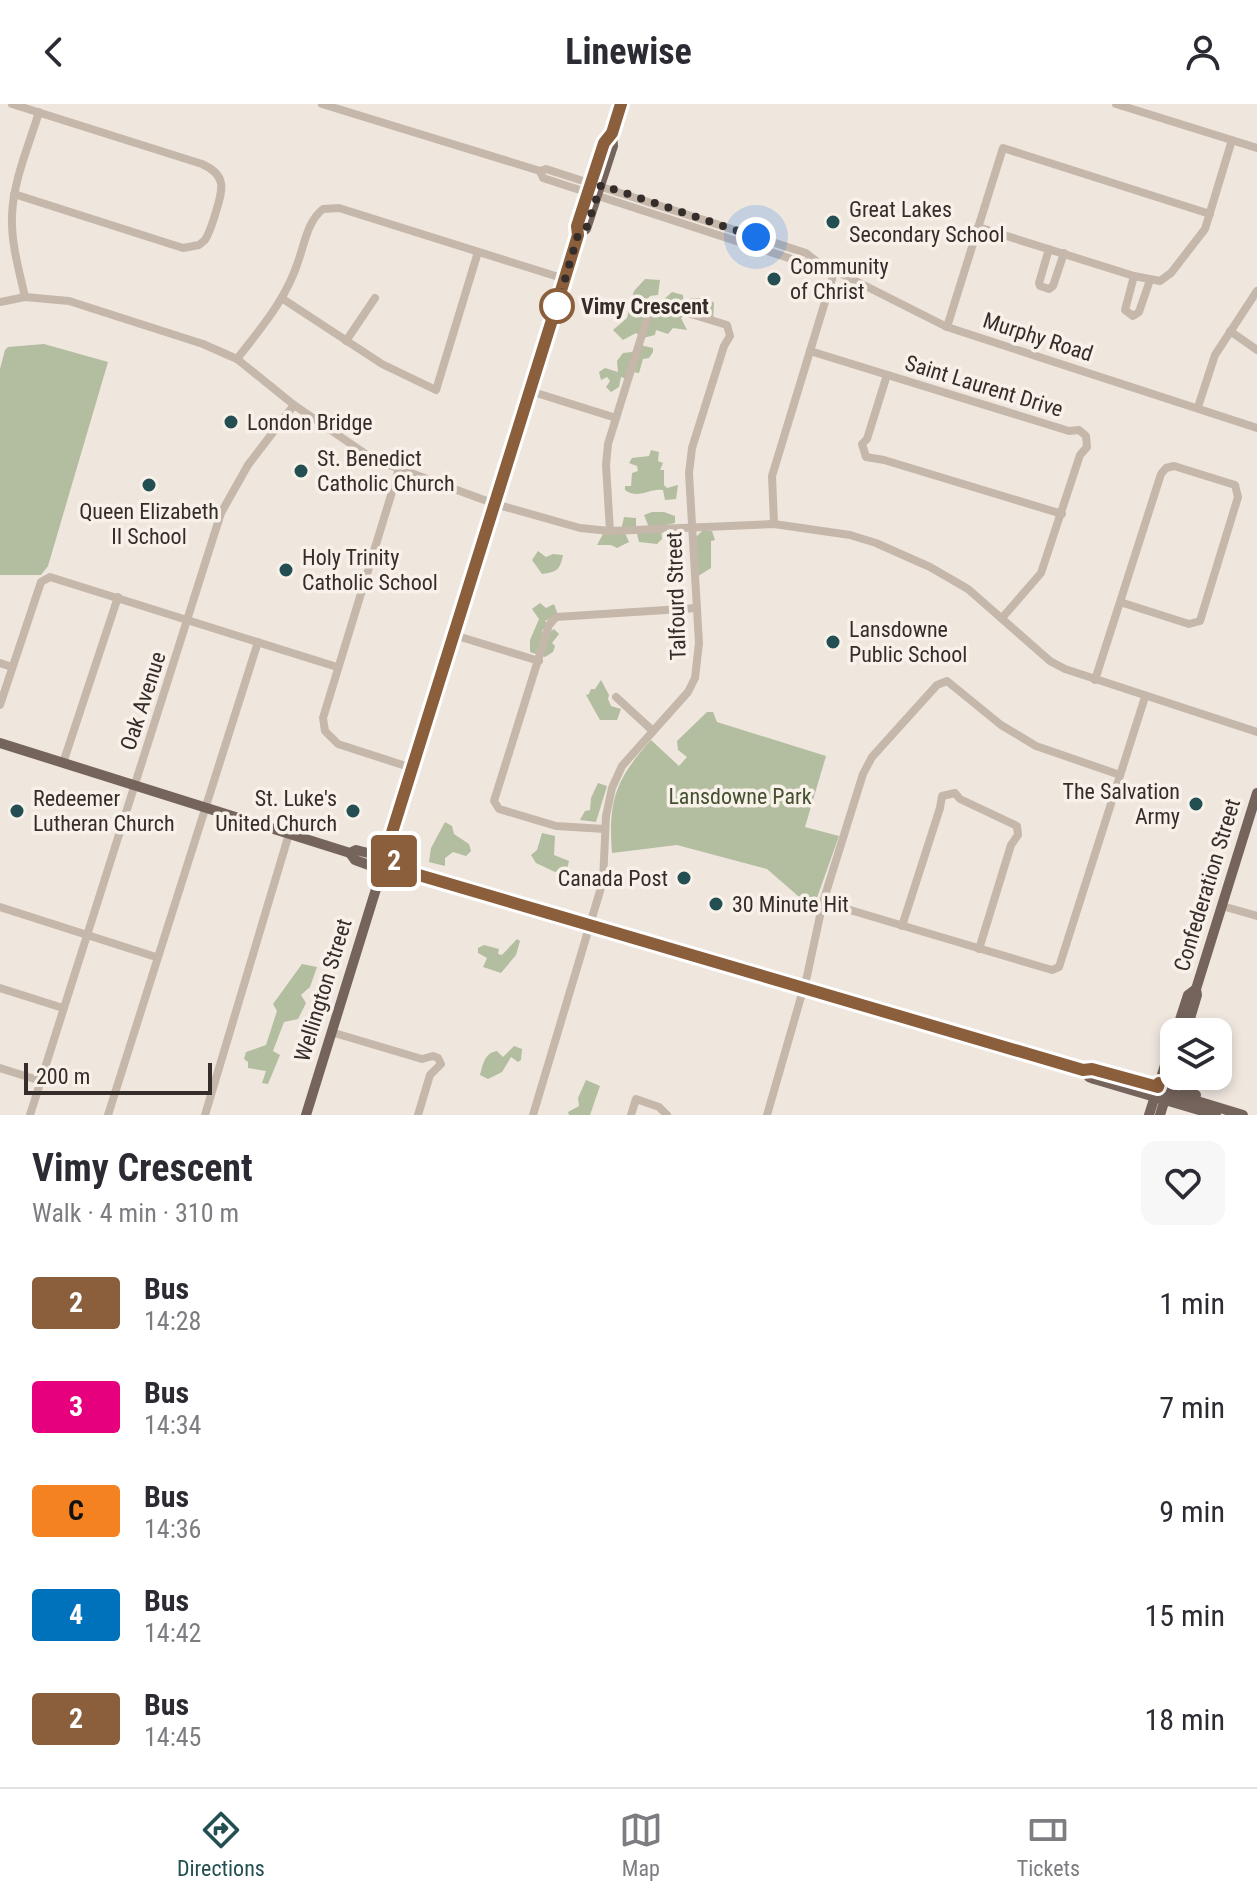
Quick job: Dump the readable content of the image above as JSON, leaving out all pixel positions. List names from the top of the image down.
{
  "streets": {
    "main road": ["Confederation Street", "Wellington Street"],
    "street": [
      "Murphy Road",
      "Saint Laurent Drive",
      "Talfourd Street",
      "Oak Avenue"
    ]
  },
  "crossings": [
    ["Murphy Road", "Wellington Street"]
  ],
  "parks": ["Lansdowne Park"],
  "places": [
    "Great Lakes Secondary School",
    "Community of Christ",
    "Vimy Crescent",
    "London Bridge",
    "St. Benedict Catholic Church",
    "Queen Elizabeth II School",
    "Holy Trinity Catholic School",
    "Lansdowne Public School",
    "The Salvation Army",
    "Redeemer Lutheran Church",
    "St. Luke's United Church",
    "Canada Post",
    "30 Minute Hit"
  ],
  "lines": ["bus line 2"],
  "scale_bar": "200 m",
  "page": {
    "header": "Linewise",
    "on_map": "2",
    "scale": "200 m",
    "heading": ["Vimy Crescent", "Walk · 4 min · 310 m"],
    "list": [
      {
        "mark": "2",
        "name": "Bus",
        "note": "14:28",
        "value": "1 min"
      },
      {
        "mark": "3",
        "name": "Bus",
        "note": "14:34",
        "value": "7 min"
      },
      {
        "mark": "C",
        "name": "Bus",
        "note": "14:36",
        "value": "9 min"
      },
      {
        "mark": "4",
        "name": "Bus",
        "note": "14:42",
        "value": "15 min"
      },
      {
        "mark": "2",
        "name": "Bus",
        "note": "14:45",
        "value": "18 min"
      }
    ],
    "tabs": ["Directions", "Map", "Tickets"]
  }
}
